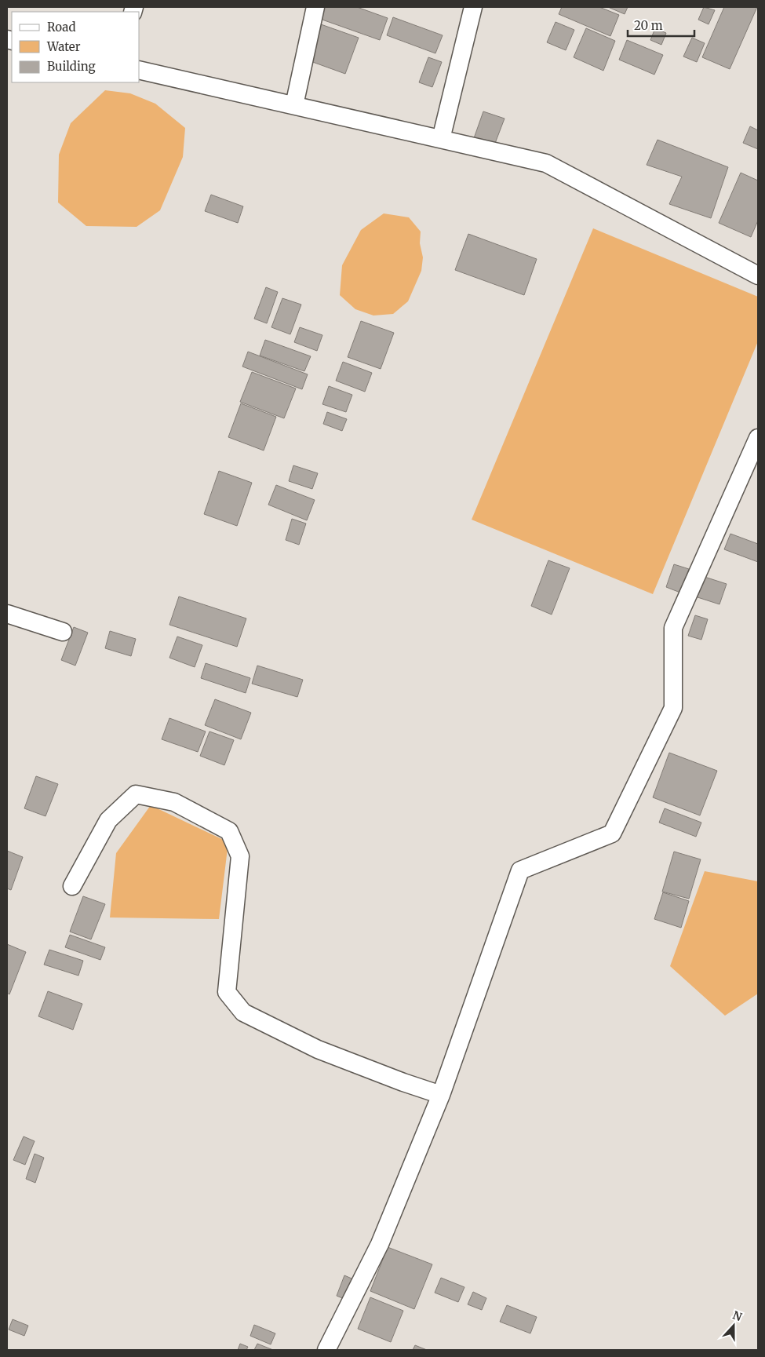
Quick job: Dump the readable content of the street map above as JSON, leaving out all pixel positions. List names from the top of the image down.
{
  "legend": ["Road", "Water", "Building"],
  "scale_bar": "20 m",
  "north": "top"
}
